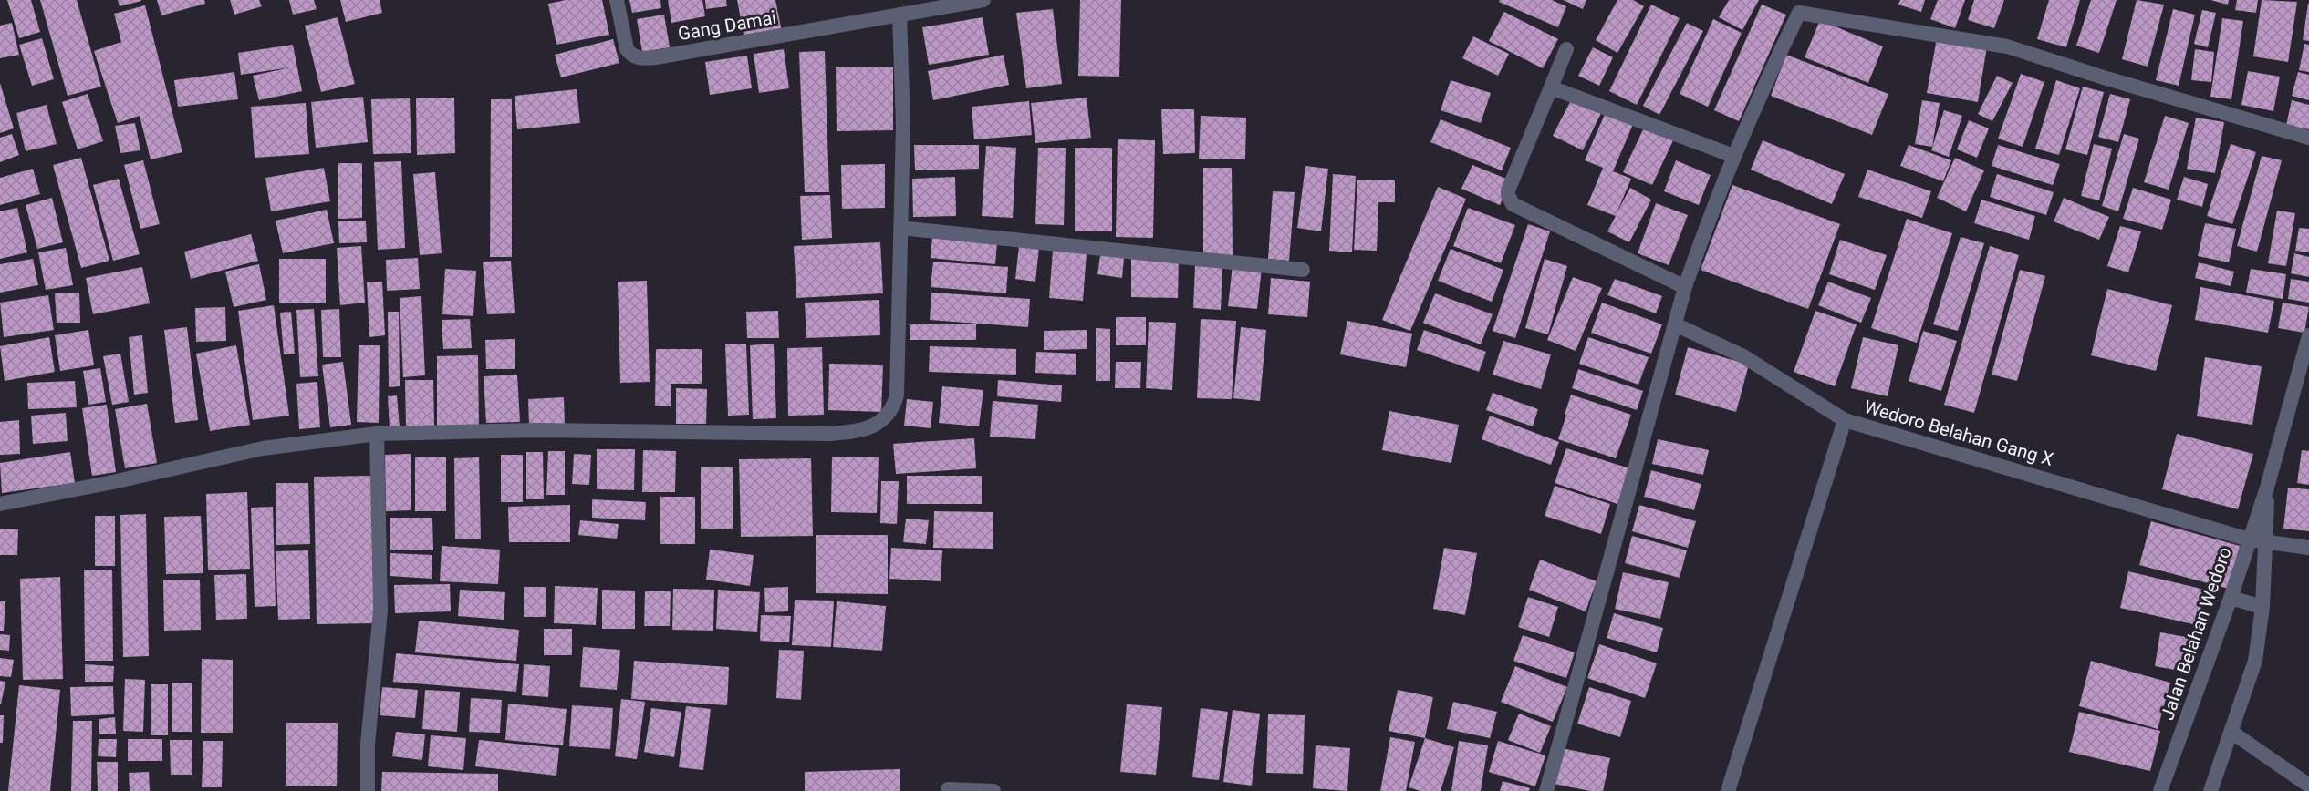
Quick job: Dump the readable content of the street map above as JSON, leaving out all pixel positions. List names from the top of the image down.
{
  "streets": {
    "street": ["Gang Damai", "Wedoro Belahan Gang X", "Jalan Belahan Wedoro"]
  },
  "crossings": [
    ["Wedoro Belahan Gang X", "Jalan Belahan Wedoro"]
  ]
}
